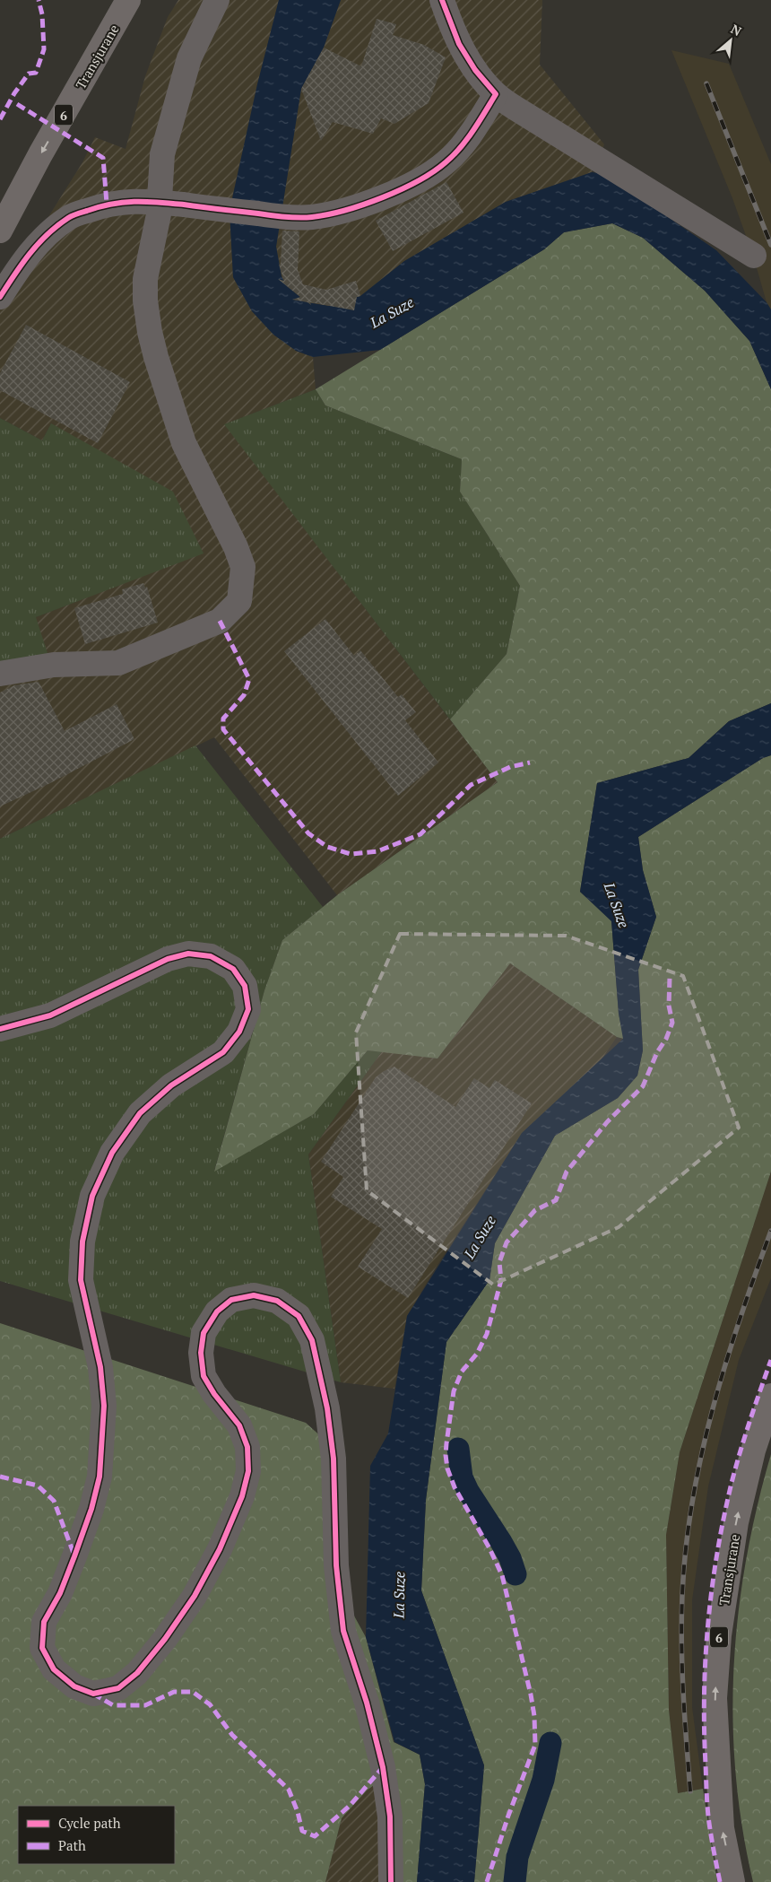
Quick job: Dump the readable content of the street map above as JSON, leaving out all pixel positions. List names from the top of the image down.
{
  "streets": {
    "main road": ["Transjurane", "6"]
  },
  "water": ["La Suze"],
  "legend": ["Cycle path", "Path"],
  "north": "top right"
}
